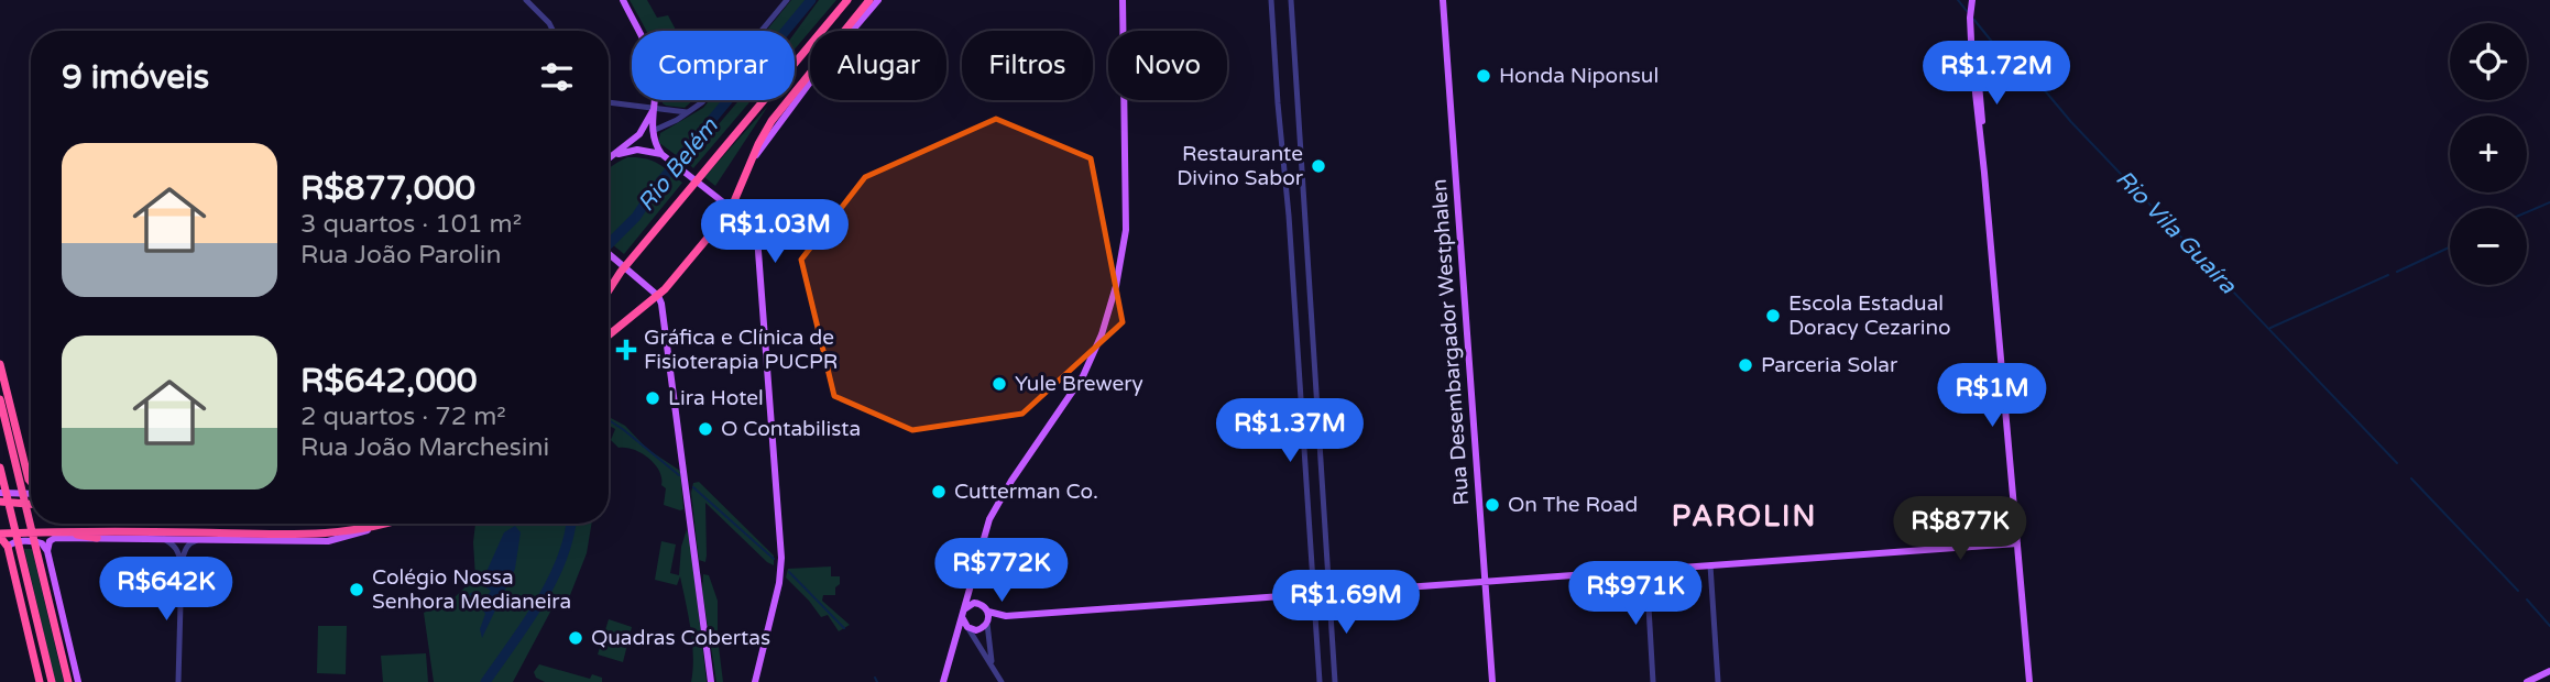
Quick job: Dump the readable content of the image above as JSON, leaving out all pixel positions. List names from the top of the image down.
{
  "streets": {
    "main road": ["Rua Desembargador Westphalen"]
  },
  "districts": ["PAROLIN"],
  "water": ["Rio Belém", "Rio Vila Guaíra"],
  "places": {
    "other": [
      "Honda Niponsul",
      "Restaurante Divino Sabor",
      "Escola Estadual Doracy Cezarino",
      "Parceria Solar",
      "Yule Brewery",
      "Lira Hotel",
      "O Contabilista",
      "Cutterman Co.",
      "On The Road",
      "Colégio Nossa Senhora Medianeira",
      "Quadras Cobertas"
    ],
    "health": ["Gráfica e Clínica de Fisioterapia PUCPR"]
  },
  "page": {
    "map_buttons": ["+", "−"],
    "chip": [
      "Comprar",
      "Alugar",
      "Filtros",
      "Novo"
    ],
    "heading": "9 imóveis",
    "price": [
      "R$1.72M",
      "R$1.03M",
      "R$1M",
      "R$1.37M",
      "R$877K",
      "R$772K",
      "R$642K",
      "R$971K",
      "R$1.69M"
    ],
    "list": [
      {
        "name": "R$877,000",
        "note": "3 quartos · 101 m² · Rua João Parolin"
      },
      {
        "name": "R$642,000",
        "note": "2 quartos · 72 m² · Rua João Marchesini"
      }
    ]
  }
}
